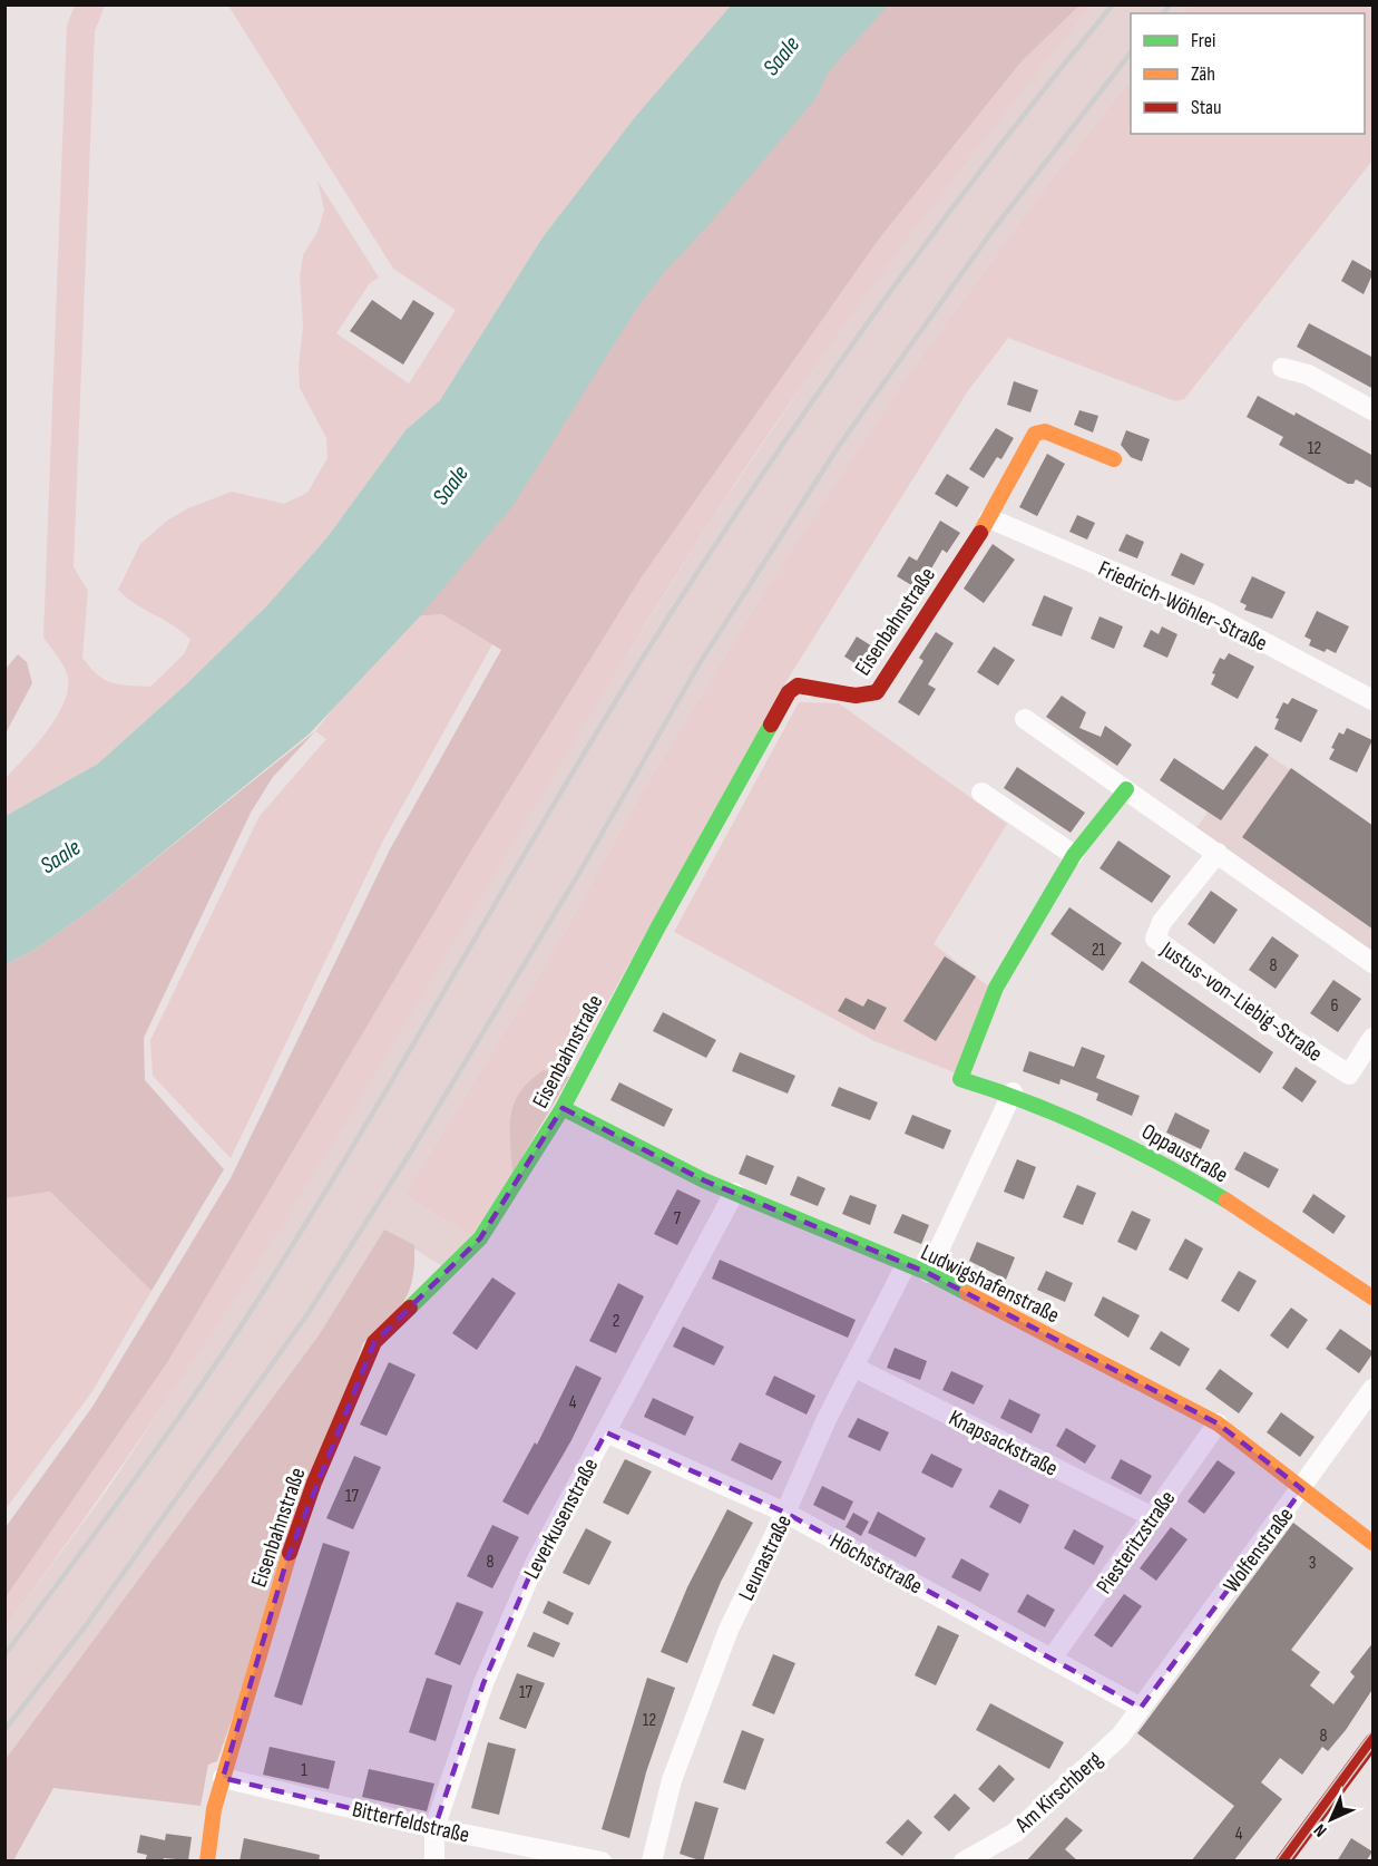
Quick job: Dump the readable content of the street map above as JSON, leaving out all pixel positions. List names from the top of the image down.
{
  "streets": {
    "street": [
      "Friedrich-Wöhler-Straße",
      "Eisenbahnstraße",
      "Justus-von-Liebig-Straße",
      "Oppaustraße",
      "Ludwigshafenstraße",
      "Knapsackstraße",
      "Leverkusenstraße",
      "Piesteritzstraße",
      "Wolfenstraße",
      "Leunastraße",
      "Höchststraße",
      "Am Kirschberg",
      "Bitterfeldstraße"
    ]
  },
  "crossings": [
    ["Friedrich-Wöhler-Straße", "Eisenbahnstraße"],
    ["Eisenbahnstraße", "Ludwigshafenstraße"],
    ["Eisenbahnstraße", "Bitterfeldstraße"],
    ["Ludwigshafenstraße", "Leverkusenstraße"],
    ["Ludwigshafenstraße", "Piesteritzstraße"],
    ["Ludwigshafenstraße", "Wolfenstraße"],
    ["Ludwigshafenstraße", "Leunastraße"],
    ["Knapsackstraße", "Piesteritzstraße"],
    ["Knapsackstraße", "Leunastraße"],
    ["Leverkusenstraße", "Höchststraße"],
    ["Leverkusenstraße", "Bitterfeldstraße"],
    ["Piesteritzstraße", "Höchststraße"],
    ["Wolfenstraße", "Höchststraße"],
    ["Wolfenstraße", "Am Kirschberg"],
    ["Leunastraße", "Höchststraße"],
    ["Höchststraße", "Am Kirschberg"]
  ],
  "water": ["Saale"],
  "house_numbers": [
    "12",
    "21",
    "8",
    "6",
    "7",
    "2",
    "4",
    "17",
    "8",
    "3",
    "17",
    "12",
    "8",
    "1",
    "4"
  ],
  "legend": ["Frei", "Zäh", "Stau"],
  "north": "bottom left"
}
